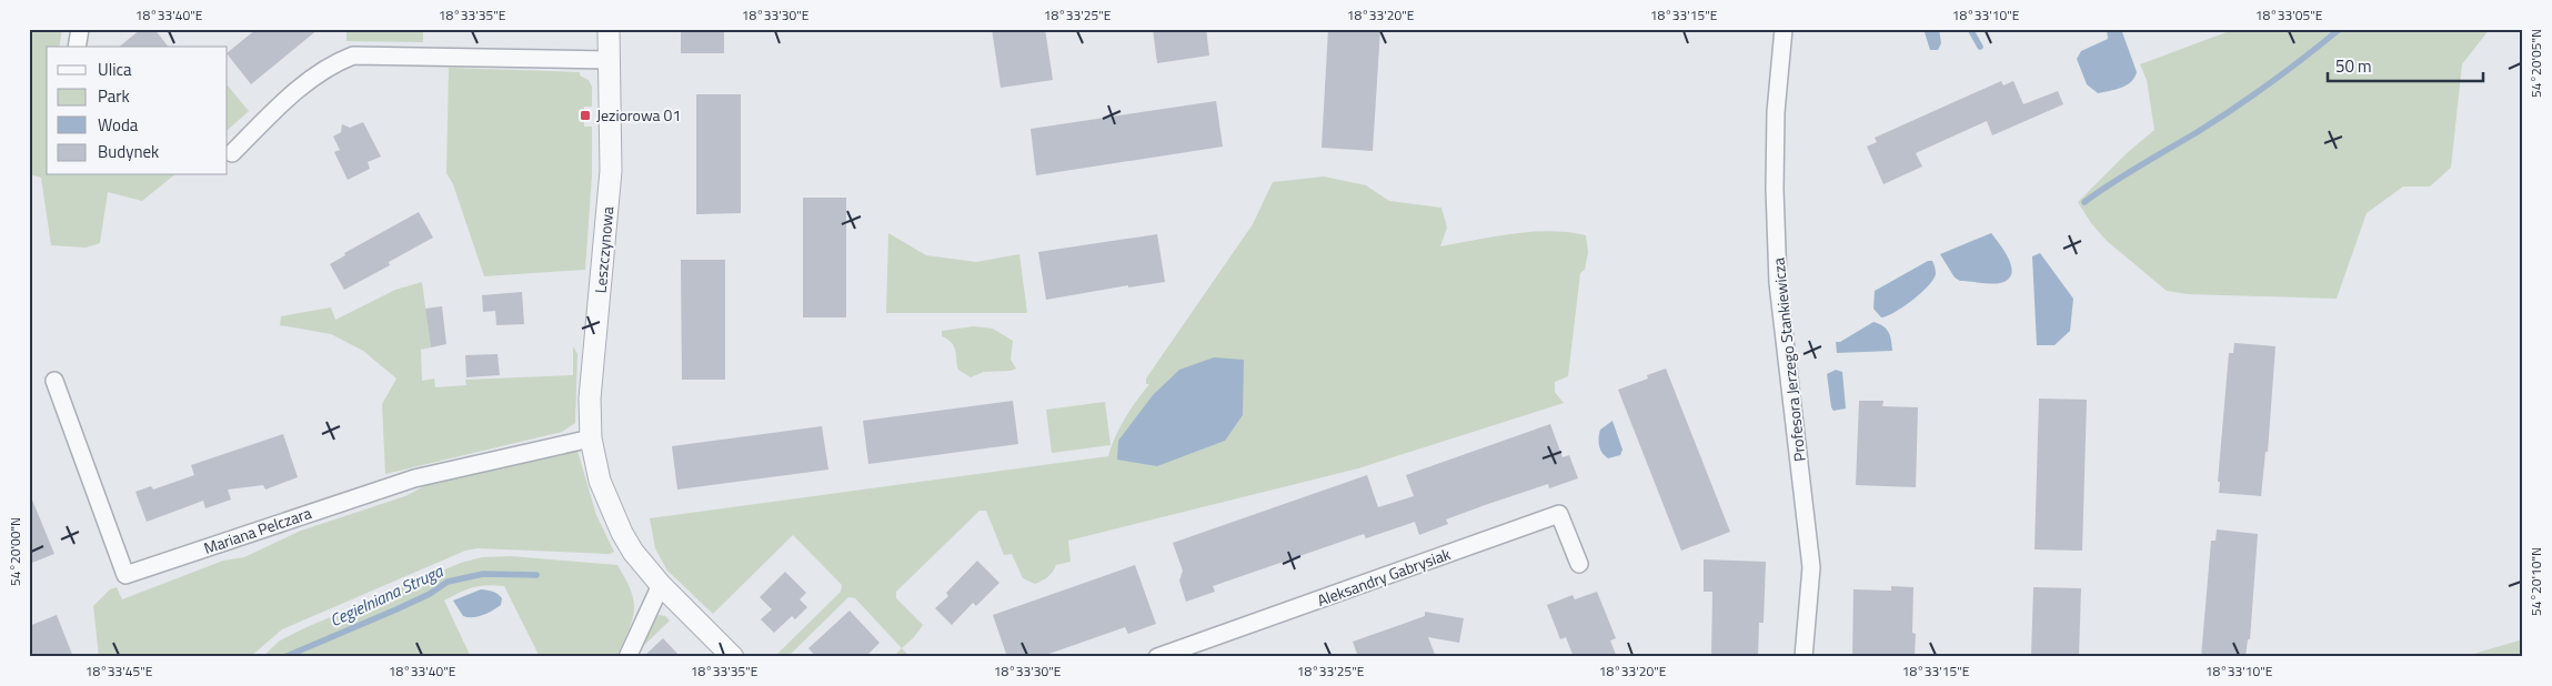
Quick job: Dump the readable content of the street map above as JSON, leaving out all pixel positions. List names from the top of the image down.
{
  "streets": {
    "street": [
      "Leszczynowa",
      "Profesora Jerzego Stankiewicza",
      "Mariana Pelczara",
      "Aleksandry Gabrysiak"
    ]
  },
  "crossings": [
    ["Leszczynowa", "Mariana Pelczara"]
  ],
  "water": ["Cegielniana Struga"],
  "places": {
    "transit": ["Jeziorowa 01"]
  },
  "legend": [
    "Ulica",
    "Park",
    "Woda",
    "Budynek"
  ],
  "scale_bar": "50 m",
  "coordinates": [
    "18°33'40\"E",
    "18°33'35\"E",
    "18°33'30\"E",
    "18°33'25\"E",
    "18°33'20\"E",
    "18°33'15\"E",
    "18°33'10\"E",
    "18°33'05\"E",
    "54°20'05\"N",
    "54°20'00\"N",
    "54°20'10\"N",
    "18°33'45\"E"
  ]
}
